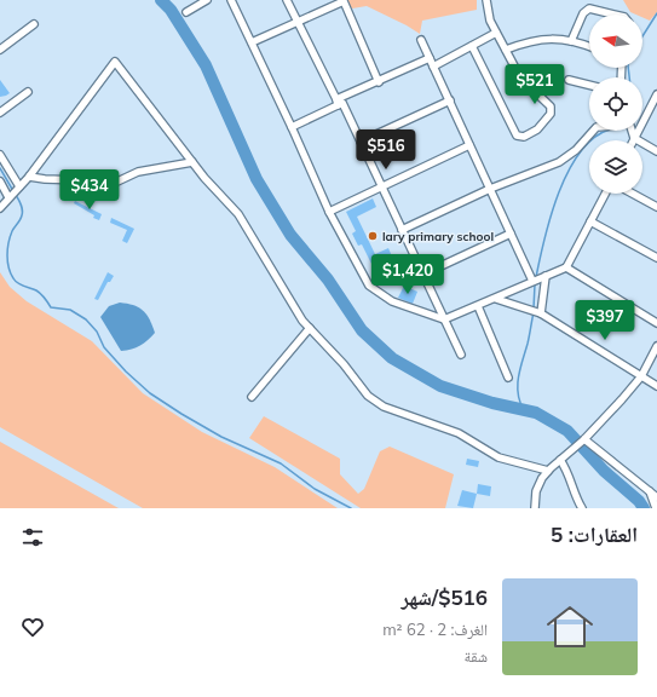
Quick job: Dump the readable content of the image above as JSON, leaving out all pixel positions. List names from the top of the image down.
{
  "places": ["lary primary school"],
  "north": "left",
  "page": {
    "price": [
      "$521",
      "$516",
      "$434",
      "$1,420",
      "$397"
    ],
    "heading": "العقارات: 5",
    "list": [
      {
        "name": "$516/شهر",
        "note": "الغرف: 2 · 62 m² · شقة"
      }
    ]
  }
}
